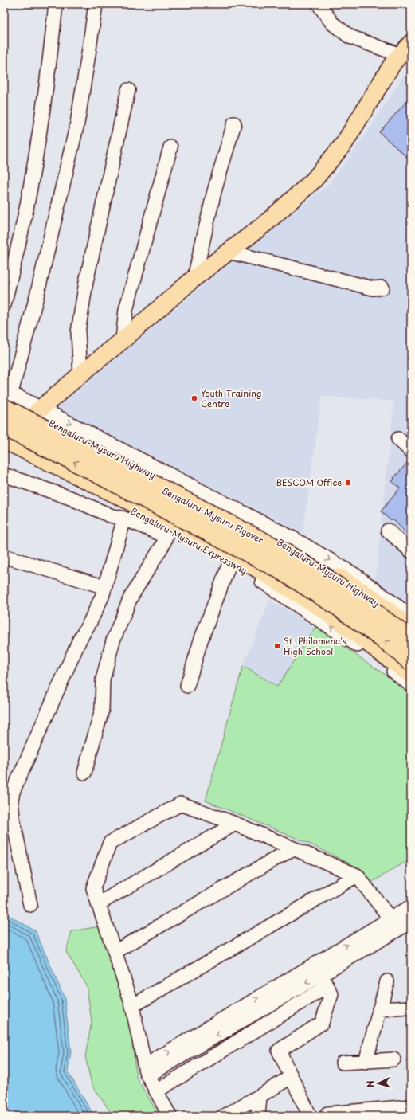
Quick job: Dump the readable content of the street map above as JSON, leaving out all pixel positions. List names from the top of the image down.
{
  "streets": {
    "highway": ["Bengaluru-Mysuru Highway", "Bengaluru-Mysuru Flyover", "Bengaluru-Mysuru Expressway"]
  },
  "places": ["Youth Training Centre", "BESCOM Office", "St. Philomena's High School"],
  "north": "left"
}
